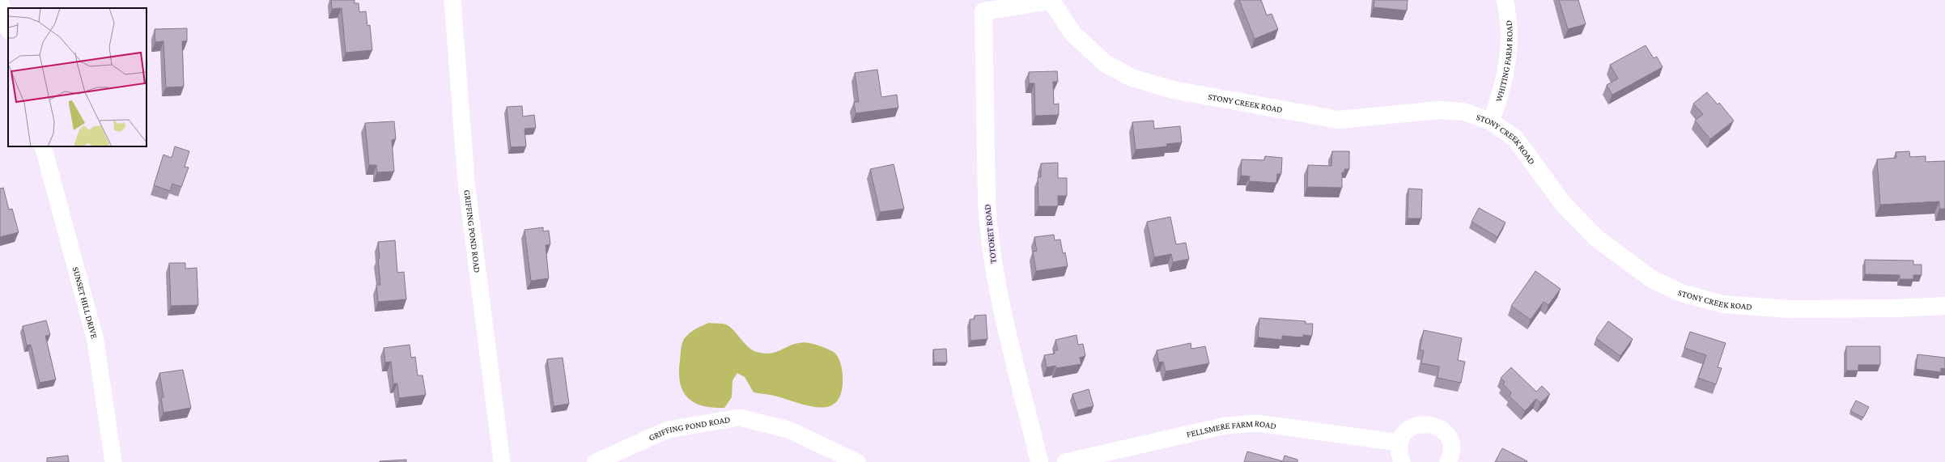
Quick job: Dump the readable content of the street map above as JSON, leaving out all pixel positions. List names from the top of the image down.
{
  "streets": {
    "main road": ["STONY CREEK ROAD", "TOTOKET ROAD"],
    "street": [
      "WHITING FARM ROAD",
      "GRIFFING POND ROAD",
      "SUNSET HILL DRIVE",
      "FELLSMERE FARM ROAD"
    ]
  },
  "crossings": [
    ["WHITING FARM ROAD", "STONY CREEK ROAD"],
    ["STONY CREEK ROAD", "TOTOKET ROAD"]
  ]
}
